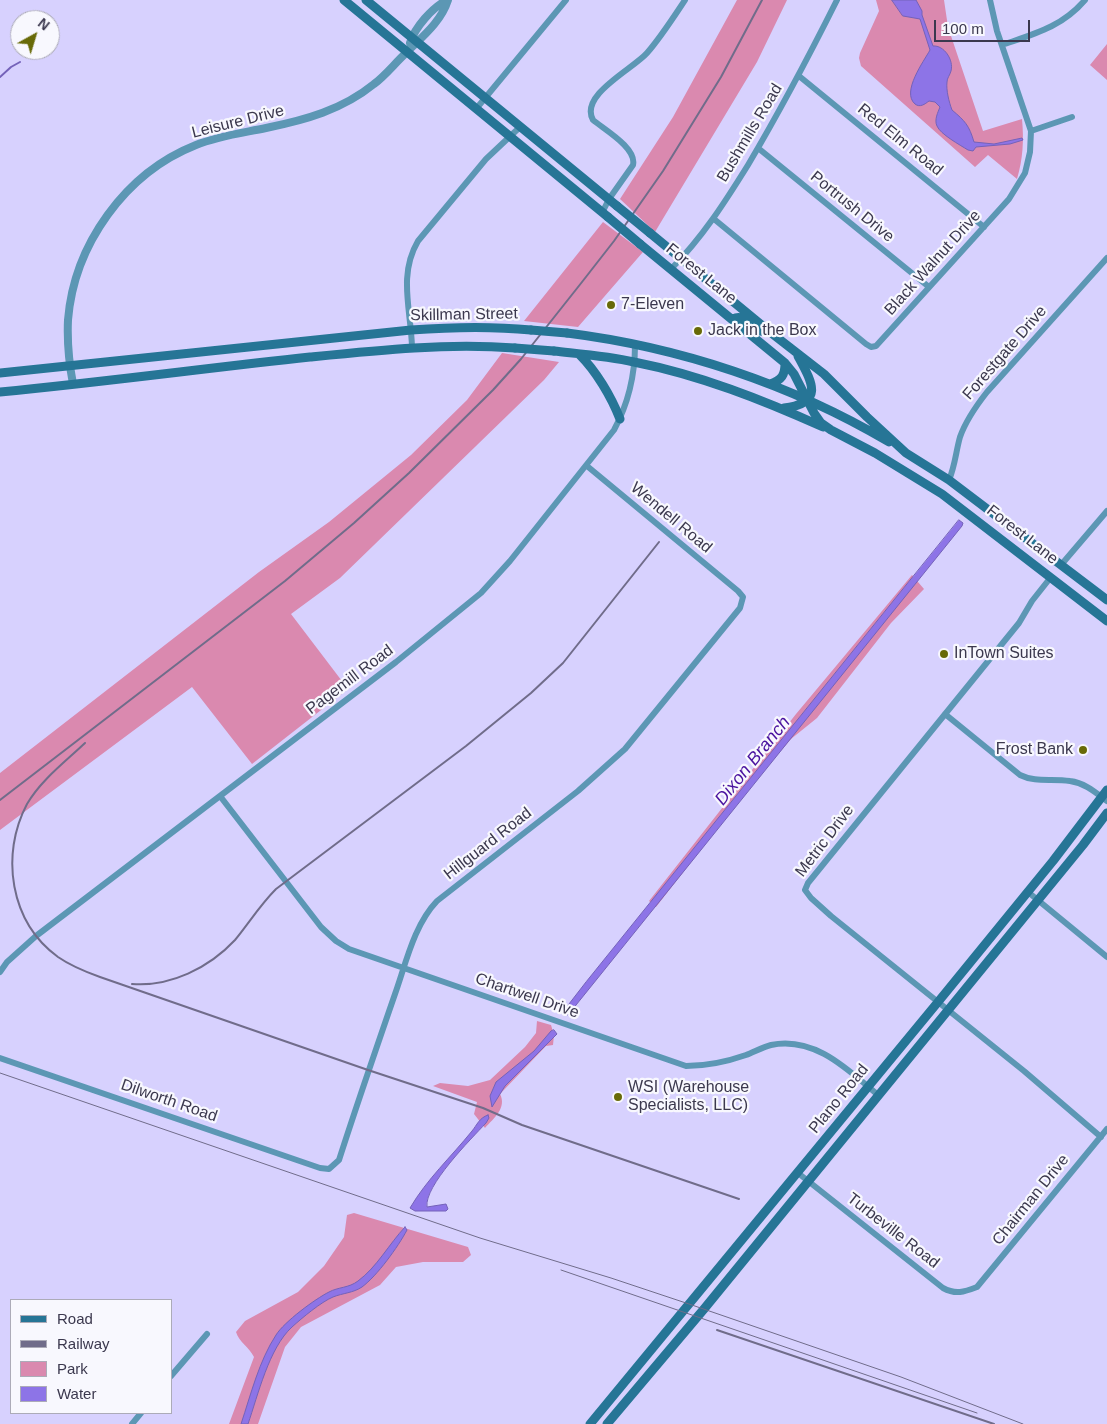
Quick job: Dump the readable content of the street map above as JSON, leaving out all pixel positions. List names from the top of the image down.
{
  "streets": {
    "main road": ["Forest Lane", "Skillman Street", "Plano Road"],
    "street": [
      "Leisure Drive",
      "Bushmills Road",
      "Red Elm Road",
      "Portrush Drive",
      "Black Walnut Drive",
      "Forestgate Drive",
      "Wendell Road",
      "Pagemill Road",
      "Metric Drive",
      "Hillguard Road",
      "Chartwell Drive",
      "Dilworth Road",
      "Chairman Drive",
      "Turbeville Road"
    ]
  },
  "crossings": [
    ["Leisure Drive", "Forest Lane"],
    ["Leisure Drive", "Skillman Street"],
    ["Bushmills Road", "Red Elm Road"],
    ["Bushmills Road", "Portrush Drive"],
    ["Bushmills Road", "Black Walnut Drive"],
    ["Bushmills Road", "Forest Lane"],
    ["Red Elm Road", "Black Walnut Drive"],
    ["Portrush Drive", "Black Walnut Drive"],
    ["Forest Lane", "Skillman Street"],
    ["Forest Lane", "Forestgate Drive"],
    ["Forest Lane", "Metric Drive"],
    ["Skillman Street", "Pagemill Road"],
    ["Wendell Road", "Pagemill Road"],
    ["Wendell Road", "Hillguard Road"],
    ["Pagemill Road", "Chartwell Drive"],
    ["Metric Drive", "Plano Road"],
    ["Metric Drive", "Chairman Drive"],
    ["Hillguard Road", "Chartwell Drive"],
    ["Hillguard Road", "Dilworth Road"],
    ["Chartwell Drive", "Plano Road"],
    ["Plano Road", "Turbeville Road"],
    ["Chairman Drive", "Turbeville Road"]
  ],
  "water": ["Dixon Branch"],
  "places": [
    "7-Eleven",
    "Jack in the Box",
    "InTown Suites",
    "Frost Bank",
    "WSI (Warehouse Specialists, LLC)"
  ],
  "legend": [
    "Road",
    "Railway",
    "Park",
    "Water"
  ],
  "scale_bar": "100 m",
  "north": "top right"
}
